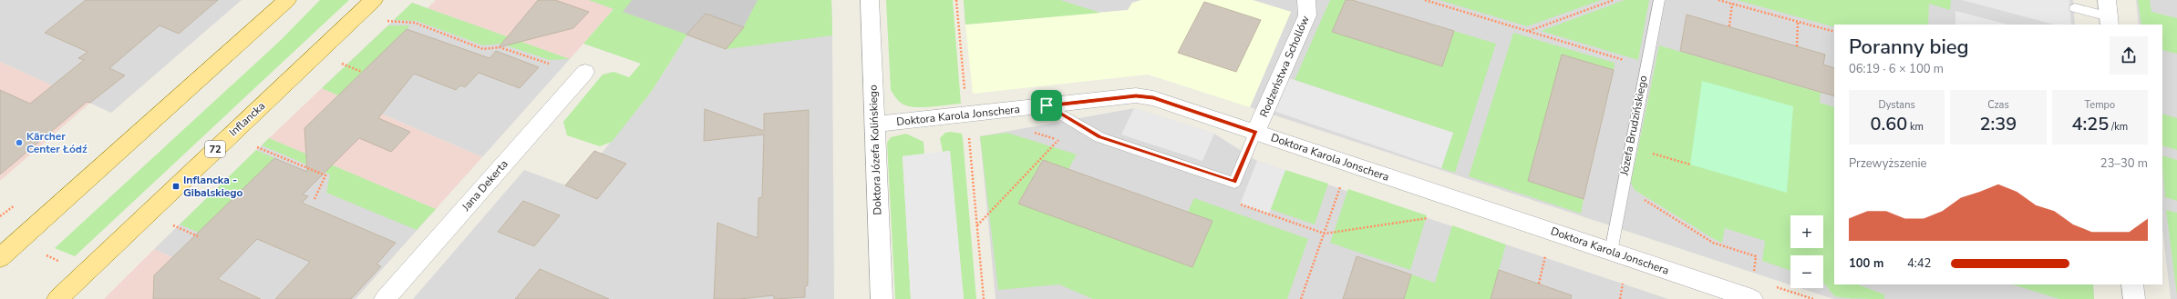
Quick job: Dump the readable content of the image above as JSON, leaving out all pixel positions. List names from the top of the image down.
{
  "streets": {
    "main road": ["Inflancka", "72"],
    "street": [
      "Rodzeństwa Schollów",
      "Doktora Karola Jonschera",
      "Doktora Józefa Kolińskiego",
      "Jana Dekerta"
    ],
    "lane": ["Józefa Brudzińskiego"]
  },
  "crossings": [
    ["Rodzeństwa Schollów", "Doktora Karola Jonschera"],
    ["Doktora Karola Jonschera", "Józefa Brudzińskiego"],
    ["Doktora Karola Jonschera", "Doktora Józefa Kolińskiego"]
  ],
  "places": {
    "other": ["Kärcher Center Łódź"],
    "transit": ["Inflancka - Gibalskiego"]
  },
  "page": {
    "heading": ["Poranny bieg", "06:19 · 6 × 100 m"],
    "stats": [
      ["Dystans", "0.60 km"],
      ["Czas", "2:39"],
      ["Tempo", "4:25 /km"]
    ],
    "chart": ["Przewyższenie", "23–30 m"],
    "map_buttons": ["+", "−"],
    "list": [
      {
        "name": "100 m",
        "note": "4:42"
      }
    ]
  }
}
